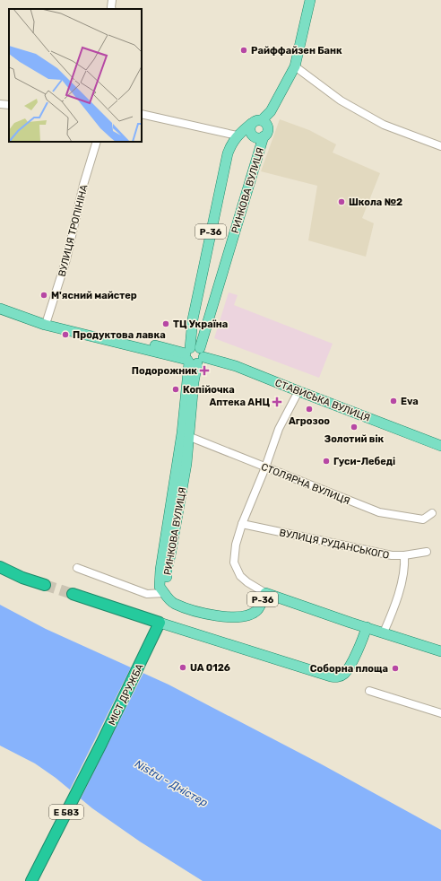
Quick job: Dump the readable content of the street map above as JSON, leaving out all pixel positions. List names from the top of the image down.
{
  "streets": {
    "highway": ["МІСТ ДРУЖБА", "E 583"],
    "main road": ["РИНКОВА ВУЛИЦЯ", "Р-36", "СТАВИСЬКА ВУЛИЦЯ"],
    "street": ["ВУЛИЦЯ ТРОПІНІНА", "СТОЛЯРНА ВУЛИЦЯ", "ВУЛИЦЯ РУДАНСЬКОГО"]
  },
  "crossings": [
    ["РИНКОВА ВУЛИЦЯ", "Р-36"],
    ["РИНКОВА ВУЛИЦЯ", "СТАВИСЬКА ВУЛИЦЯ"],
    ["РИНКОВА ВУЛИЦЯ", "СТОЛЯРНА ВУЛИЦЯ"],
    ["ВУЛИЦЯ ТРОПІНІНА", "СТАВИСЬКА ВУЛИЦЯ"]
  ],
  "water": ["Nistru - Дністер"],
  "places": {
    "other": [
      "Райффайзен Банк",
      "Школа №2",
      "М'ясний майстер",
      "ТЦ Україна",
      "Продуктова лавка",
      "Копійочка",
      "Eva",
      "Агрозоо",
      "Золотий вік",
      "Гуси-Лебеді",
      "UA 0126",
      "Соборна площа"
    ],
    "health": ["Подорожник", "Аптека АНЦ"]
  }
}
